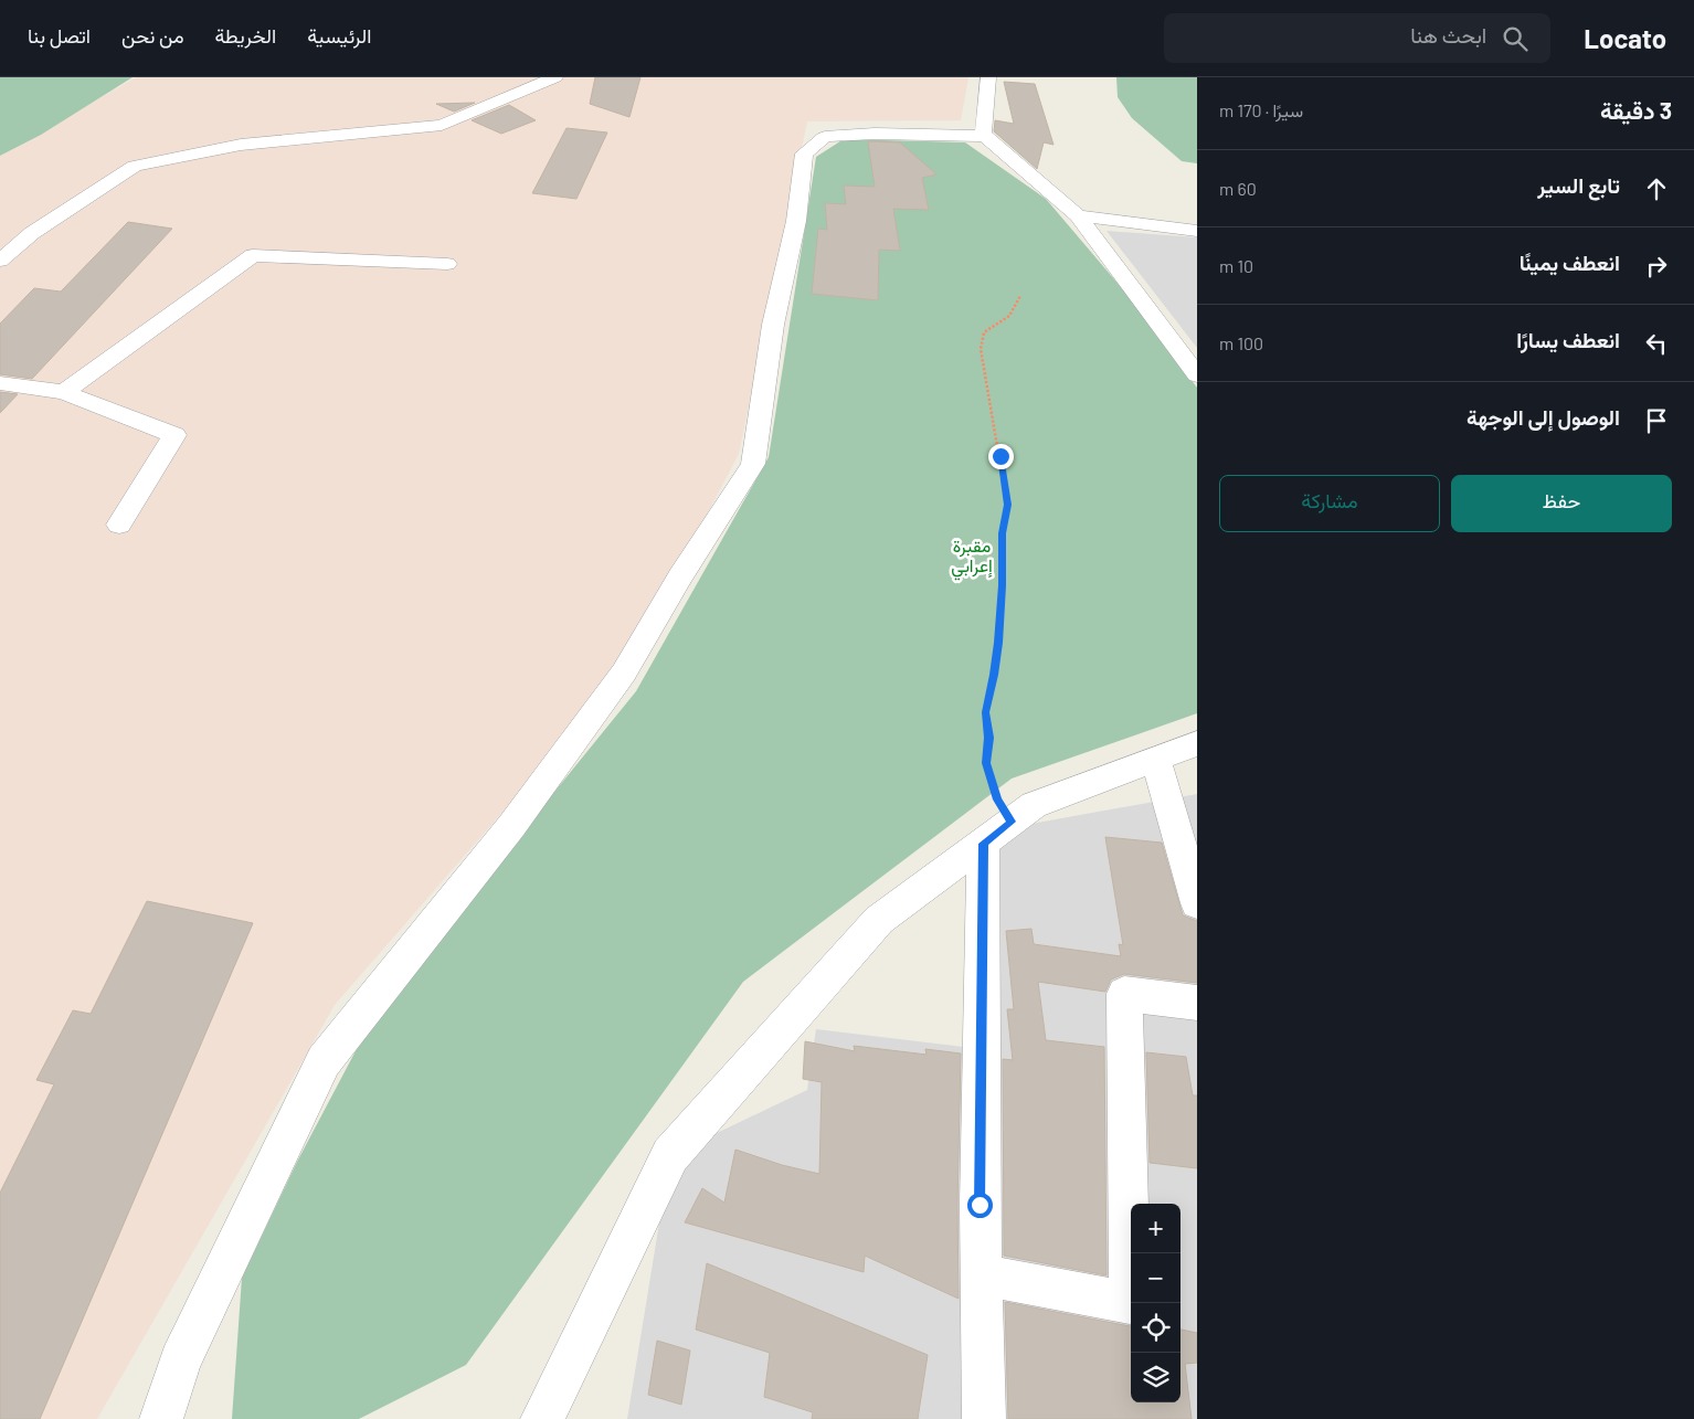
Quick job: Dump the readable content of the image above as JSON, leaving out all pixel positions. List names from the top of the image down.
{
  "parks": ["مقبرة إعرابي"],
  "page": {
    "header": "Locato",
    "search": "ابحث هنا",
    "nav": [
      "الرئيسية",
      "الخريطة",
      "من نحن",
      "اتصل بنا"
    ],
    "heading": ["3 دقيقة", "سيرًا · 170 m"],
    "list": [
      ["تابع السير", "60 m"],
      ["انعطف يمينًا", "10 m"],
      ["انعطف يسارًا", "100 m"],
      "الوصول إلى الوجهة"
    ],
    "buttons": ["حفظ", "مشاركة"],
    "map_buttons": ["+", "−"]
  }
}
